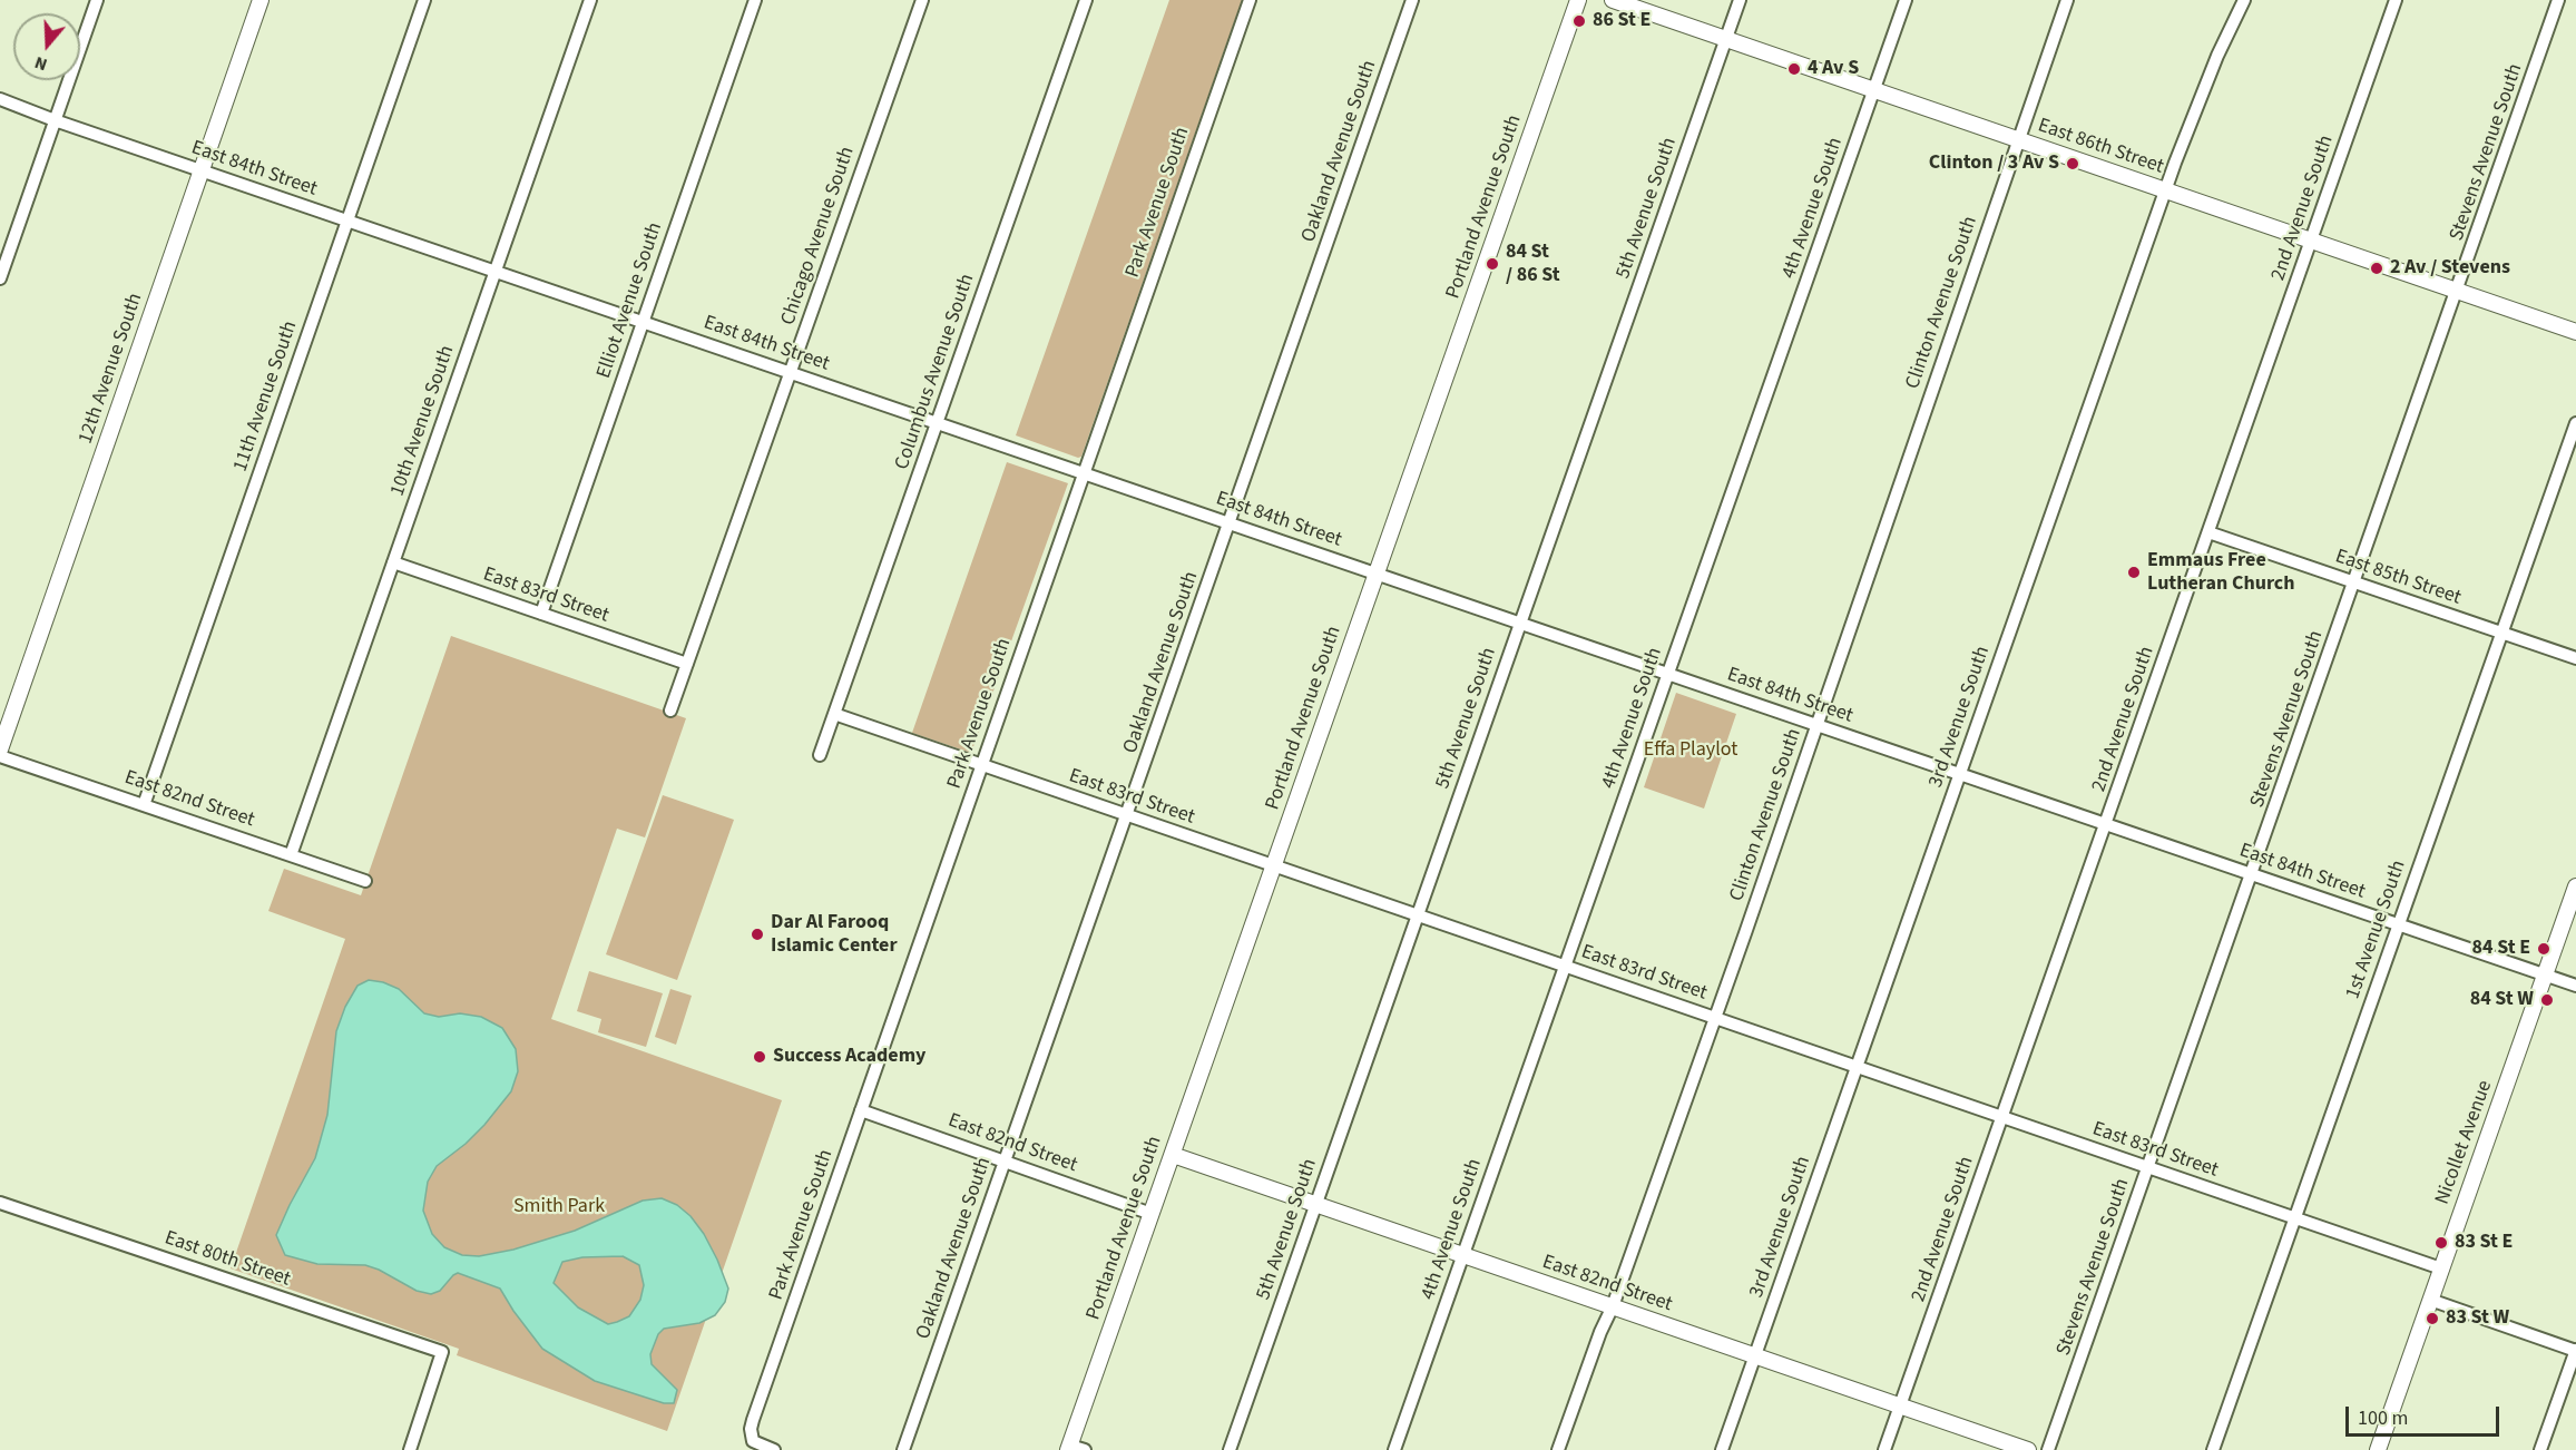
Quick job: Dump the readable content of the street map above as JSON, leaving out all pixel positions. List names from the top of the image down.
{
  "streets": {
    "street": [
      "East 86th Street",
      "Oakland Avenue South",
      "Stevens Avenue South",
      "East 84th Street",
      "Park Avenue South",
      "Portland Avenue South",
      "5th Avenue South",
      "4th Avenue South",
      "2nd Avenue South",
      "Chicago Avenue South",
      "Elliot Avenue South",
      "Clinton Avenue South",
      "12th Avenue South",
      "Columbus Avenue South",
      "11th Avenue South",
      "10th Avenue South",
      "East 85th Street",
      "East 83rd Street",
      "3rd Avenue South",
      "East 82nd Street",
      "1st Avenue South",
      "Nicollet Avenue",
      "East 80th Street"
    ]
  },
  "crossings": [
    ["East 86th Street", "Stevens Avenue South"],
    ["East 86th Street", "5th Avenue South"],
    ["East 86th Street", "4th Avenue South"],
    ["East 86th Street", "2nd Avenue South"],
    ["East 86th Street", "Clinton Avenue South"],
    ["East 86th Street", "3rd Avenue South"],
    ["Oakland Avenue South", "East 84th Street"],
    ["Oakland Avenue South", "East 83rd Street"],
    ["Oakland Avenue South", "East 82nd Street"],
    ["Stevens Avenue South", "East 84th Street"],
    ["Stevens Avenue South", "East 85th Street"],
    ["Stevens Avenue South", "East 83rd Street"],
    ["East 84th Street", "Park Avenue South"],
    ["East 84th Street", "Portland Avenue South"],
    ["East 84th Street", "5th Avenue South"],
    ["East 84th Street", "4th Avenue South"],
    ["East 84th Street", "2nd Avenue South"],
    ["East 84th Street", "Chicago Avenue South"],
    ["East 84th Street", "Elliot Avenue South"],
    ["East 84th Street", "Clinton Avenue South"],
    ["East 84th Street", "12th Avenue South"],
    ["East 84th Street", "Columbus Avenue South"],
    ["East 84th Street", "11th Avenue South"],
    ["East 84th Street", "10th Avenue South"],
    ["East 84th Street", "3rd Avenue South"],
    ["East 84th Street", "1st Avenue South"],
    ["East 84th Street", "Nicollet Avenue"],
    ["Park Avenue South", "East 83rd Street"],
    ["Park Avenue South", "East 82nd Street"],
    ["Portland Avenue South", "East 83rd Street"],
    ["Portland Avenue South", "East 82nd Street"],
    ["5th Avenue South", "East 83rd Street"],
    ["5th Avenue South", "East 82nd Street"],
    ["4th Avenue South", "East 83rd Street"],
    ["4th Avenue South", "East 82nd Street"],
    ["2nd Avenue South", "East 85th Street"],
    ["2nd Avenue South", "East 83rd Street"],
    ["2nd Avenue South", "East 82nd Street"],
    ["Chicago Avenue South", "East 83rd Street"],
    ["Elliot Avenue South", "East 83rd Street"],
    ["Clinton Avenue South", "East 83rd Street"],
    ["Clinton Avenue South", "East 82nd Street"],
    ["Columbus Avenue South", "East 83rd Street"],
    ["11th Avenue South", "East 82nd Street"],
    ["10th Avenue South", "East 83rd Street"],
    ["10th Avenue South", "East 82nd Street"],
    ["East 85th Street", "1st Avenue South"],
    ["East 83rd Street", "3rd Avenue South"],
    ["East 83rd Street", "1st Avenue South"],
    ["East 83rd Street", "Nicollet Avenue"],
    ["3rd Avenue South", "East 82nd Street"]
  ],
  "parks": ["Effa Playlot", "Smith Park"],
  "places": [
    "86 St E",
    "4 Av S",
    "Clinton / 3 Av S",
    "84 St / 86 St",
    "2 Av / Stevens",
    "Emmaus Free Lutheran Church",
    "Dar Al Farooq Islamic Center",
    "84 St E",
    "84 St W",
    "Success Academy",
    "83 St E",
    "83 St W"
  ],
  "scale_bar": "100 m",
  "north": "bottom"
}
